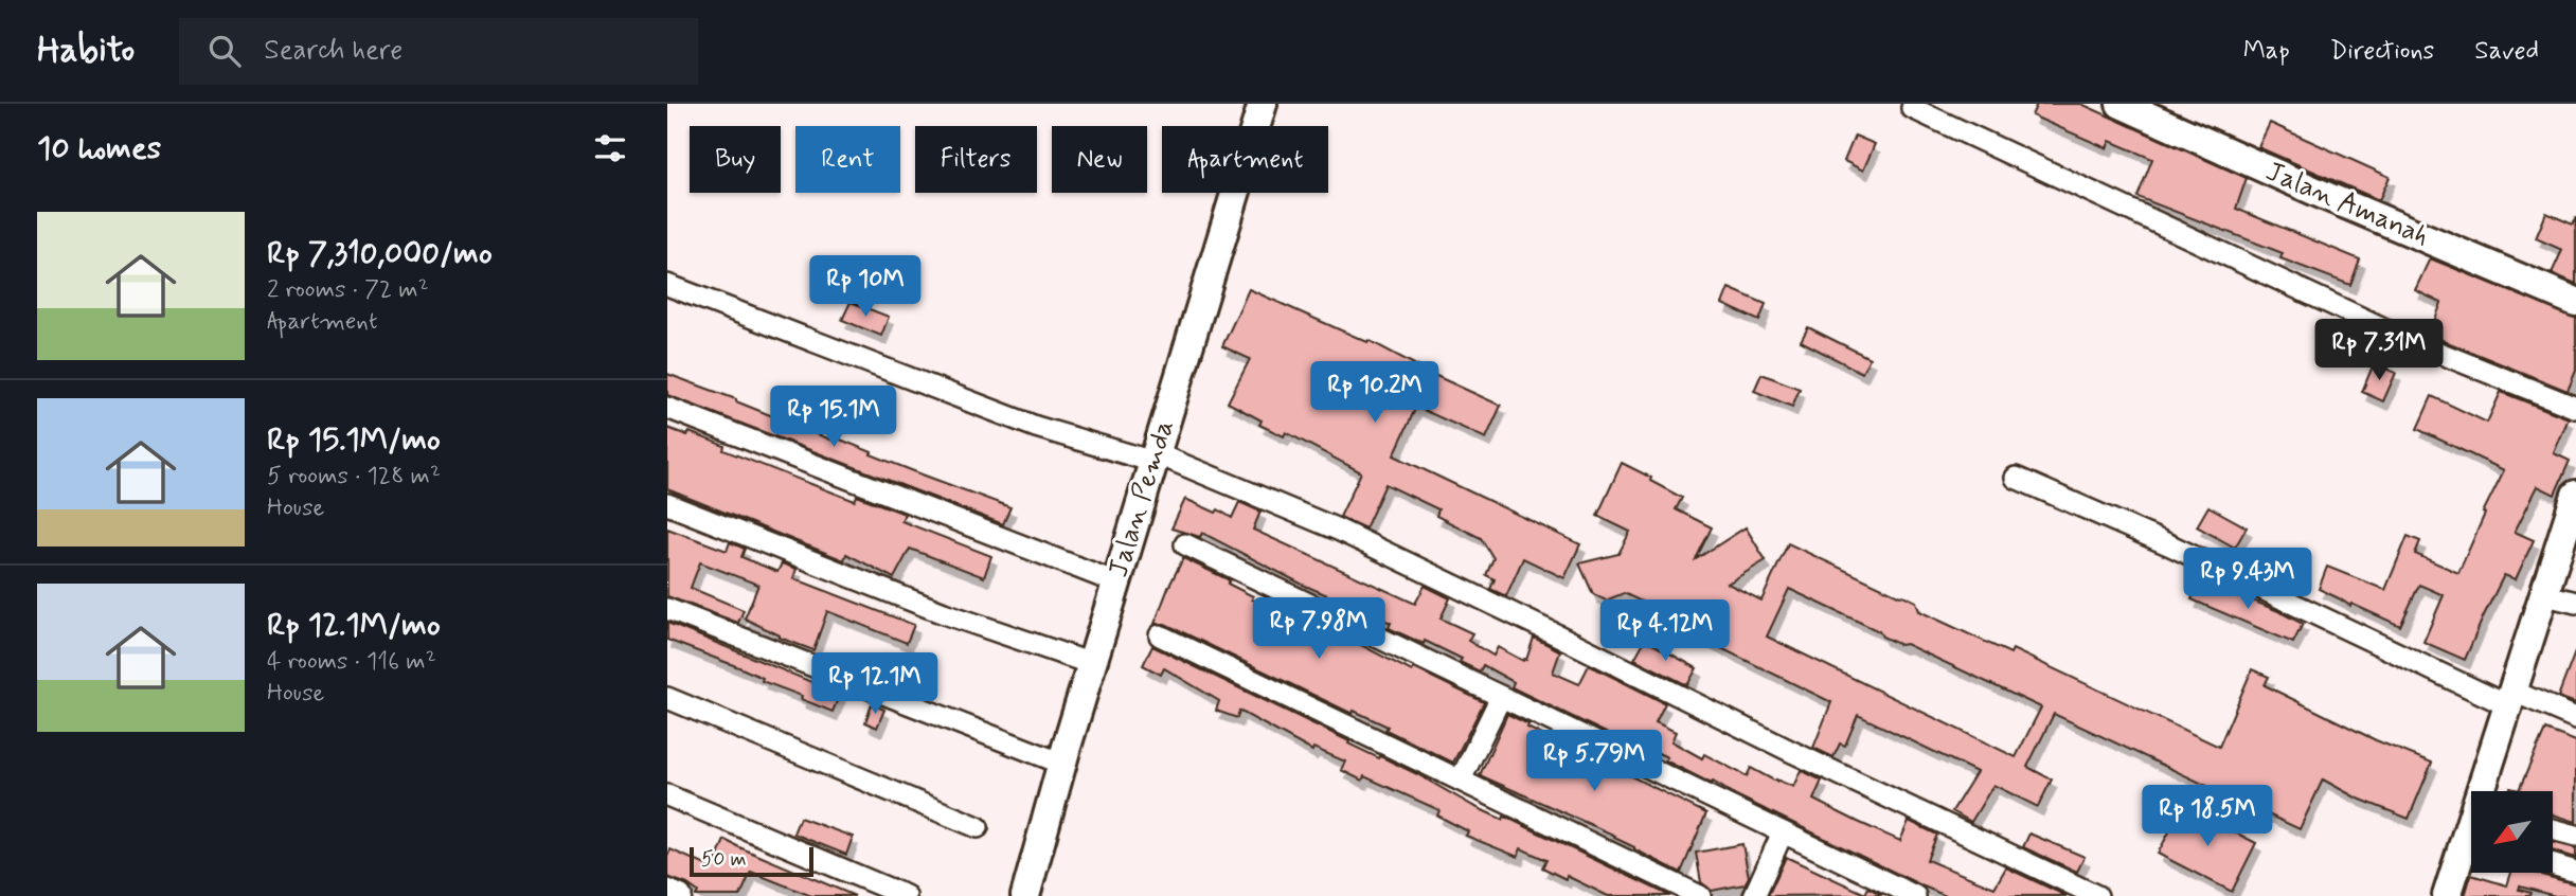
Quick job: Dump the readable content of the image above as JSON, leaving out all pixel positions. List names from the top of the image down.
{
  "streets": {
    "street": ["Jalan Amanah", "Jalan Pemda"]
  },
  "scale_bar": "50 m",
  "north": "bottom left",
  "page": {
    "header": "Habito",
    "search": "Search here",
    "nav": ["Map", "Directions", "Saved"],
    "heading": "10 homes",
    "chip": [
      "Buy",
      "Rent",
      "Filters",
      "New",
      "Apartment"
    ],
    "list": [
      {
        "name": "Rp 7,310,000/mo",
        "note": "2 rooms · 72 m² · Apartment"
      },
      {
        "name": "Rp 15.1M/mo",
        "note": "5 rooms · 128 m² · House"
      },
      {
        "name": "Rp 12.1M/mo",
        "note": "4 rooms · 116 m² · House"
      }
    ],
    "price": [
      "Rp 10M",
      "Rp 7.31M",
      "Rp 10.2M",
      "Rp 15.1M",
      "Rp 9.43M",
      "Rp 7.98M",
      "Rp 4.12M",
      "Rp 12.1M",
      "Rp 5.79M",
      "Rp 18.5M"
    ],
    "scale": "50 m"
  }
}
